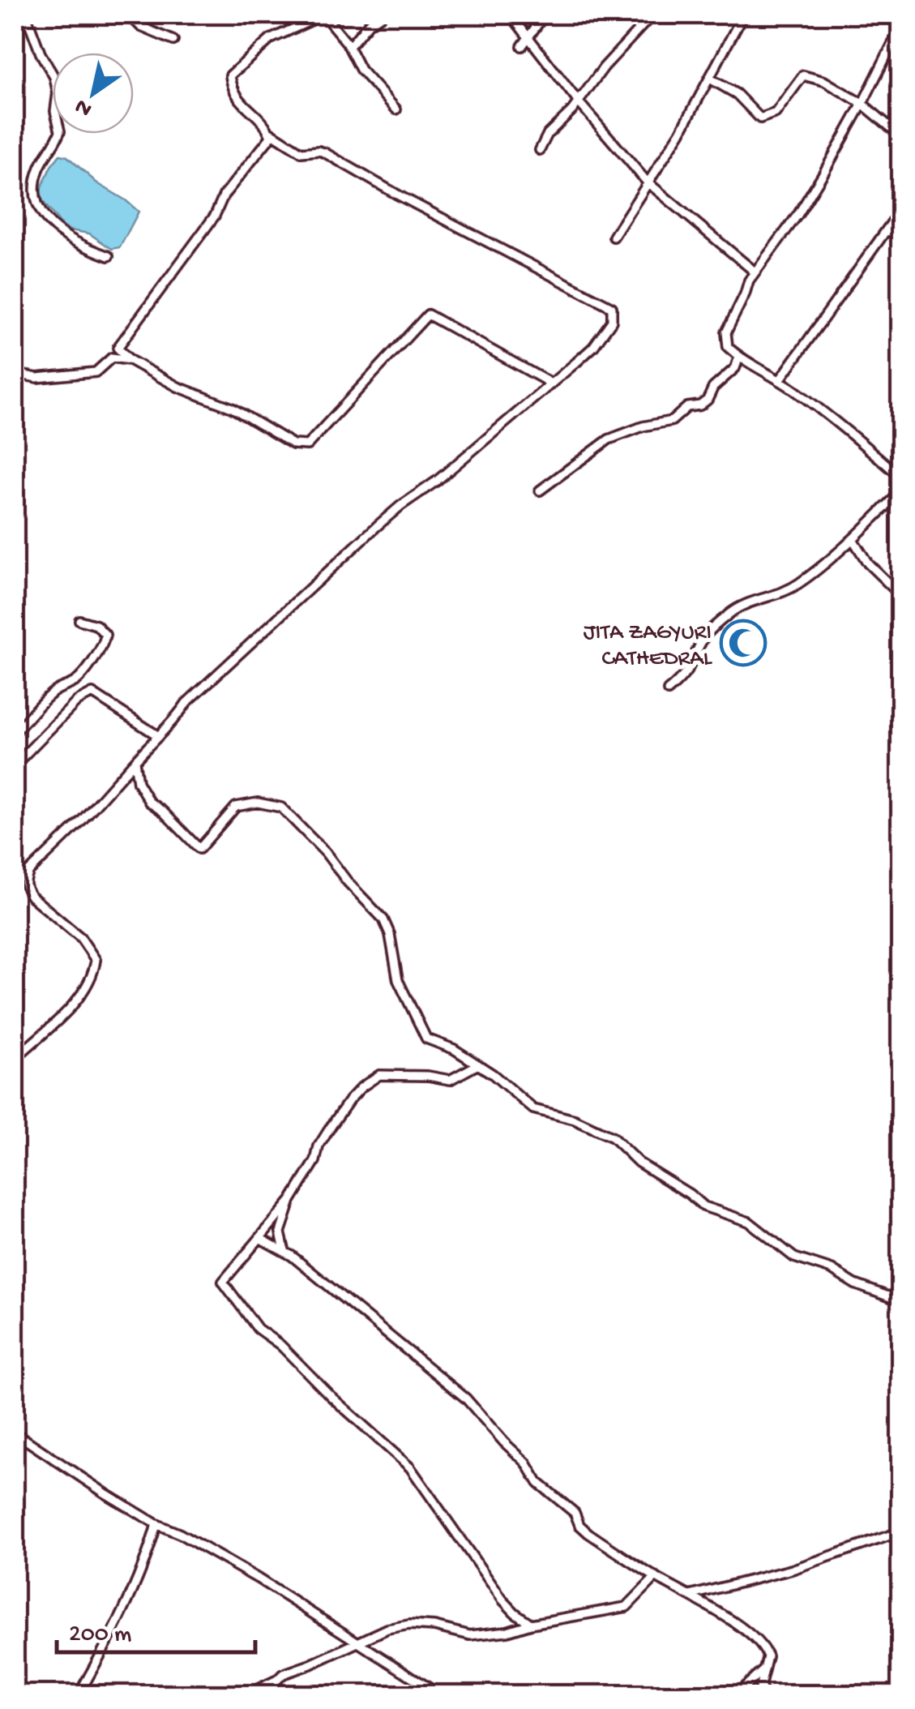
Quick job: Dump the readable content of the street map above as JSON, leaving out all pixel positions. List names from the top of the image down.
{
  "places": {
    "mosque": ["JITA ZAGYURI CATHEDRAL"]
  },
  "scale_bar": "200 m",
  "north": "bottom left"
}
